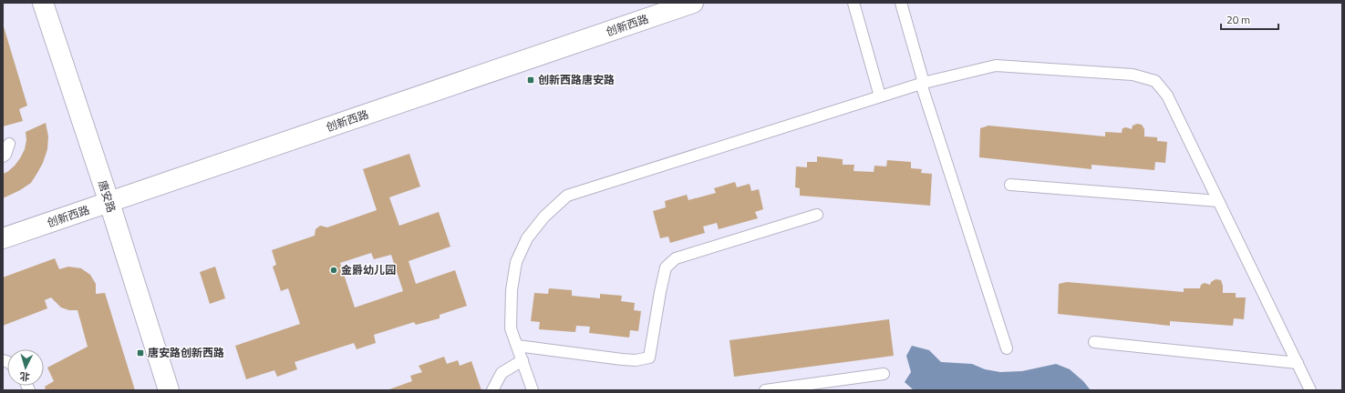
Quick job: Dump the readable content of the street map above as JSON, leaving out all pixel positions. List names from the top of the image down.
{
  "streets": {
    "street": ["创新西路", "唐安路"]
  },
  "crossings": [
    ["创新西路", "唐安路"]
  ],
  "places": {
    "transit": ["创新西路唐安路", "唐安路创新西路"],
    "other": ["金爵幼儿园"]
  },
  "scale_bar": "20 m",
  "north": "bottom"
}
